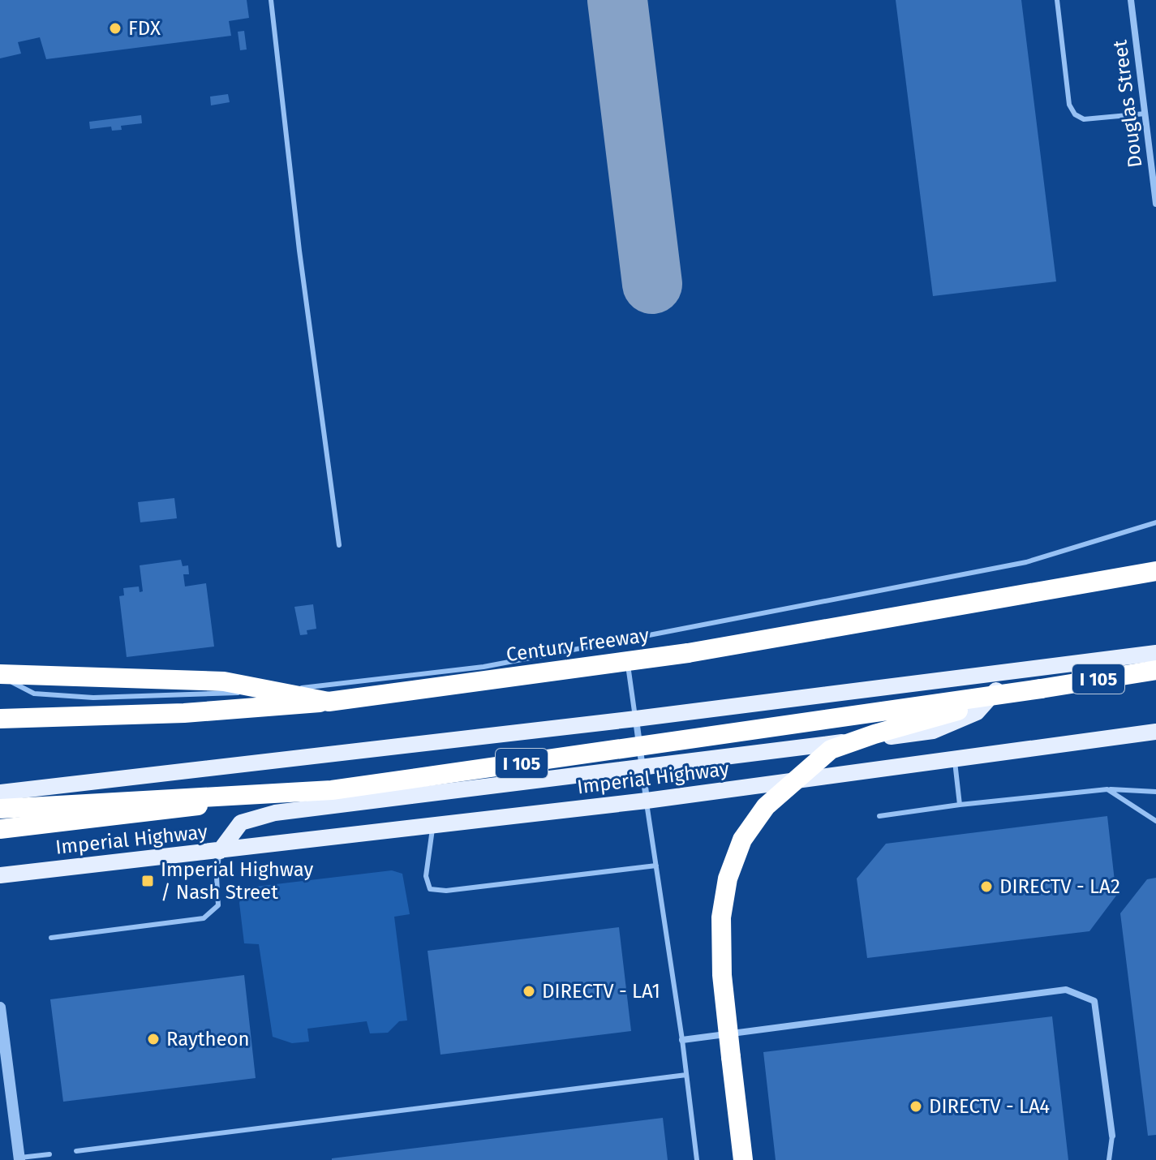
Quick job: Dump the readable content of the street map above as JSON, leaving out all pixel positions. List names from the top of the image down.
{
  "streets": {
    "highway": ["Century Freeway", "I 105"],
    "main road": ["Imperial Highway"],
    "street": ["Douglas Street"]
  },
  "places": {
    "other": [
      "FDX",
      "DIRECTV - LA2",
      "DIRECTV - LA1",
      "Raytheon",
      "DIRECTV - LA4"
    ],
    "transit": ["Imperial Highway / Nash Street"]
  }
}
